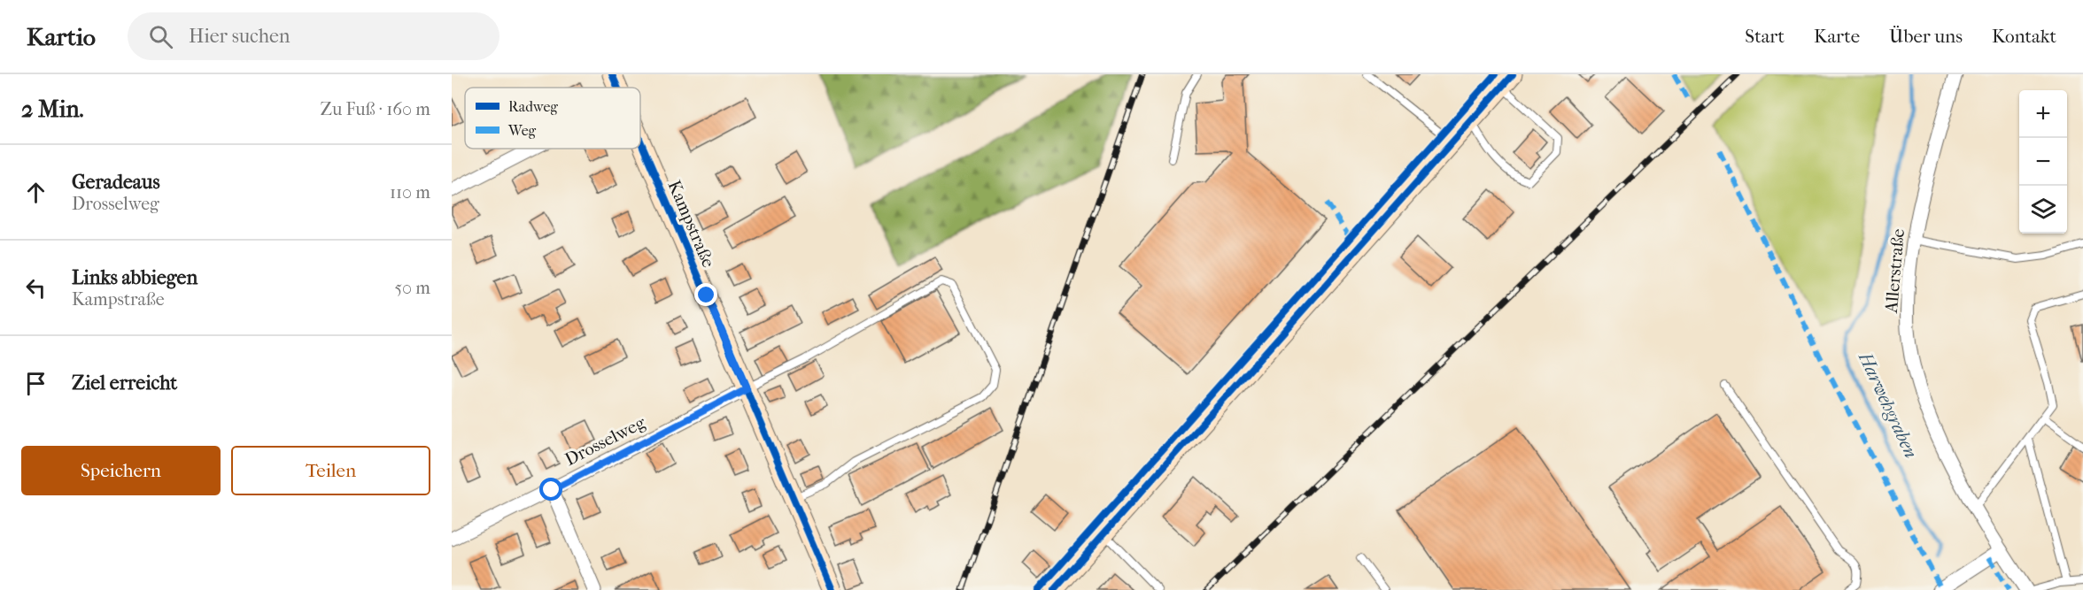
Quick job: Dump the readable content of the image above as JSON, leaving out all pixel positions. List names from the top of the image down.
{
  "streets": {
    "street": ["Kampstraße", "Allerstraße", "Drosselweg"]
  },
  "crossings": [
    ["Kampstraße", "Drosselweg"]
  ],
  "water": ["Harwehgraben"],
  "legend": ["Radweg", "Weg"],
  "page": {
    "header": "Kartio",
    "search": "Hier suchen",
    "nav": [
      "Start",
      "Karte",
      "Über uns",
      "Kontakt"
    ],
    "heading": ["2 Min.", "Zu Fuß · 160 m"],
    "map_buttons": ["+", "−"],
    "list": [
      ["Geradeaus", "Drosselweg", "110 m"],
      ["Links abbiegen", "Kampstraße", "50 m"],
      "Ziel erreicht"
    ],
    "buttons": ["Speichern", "Teilen"]
  }
}
